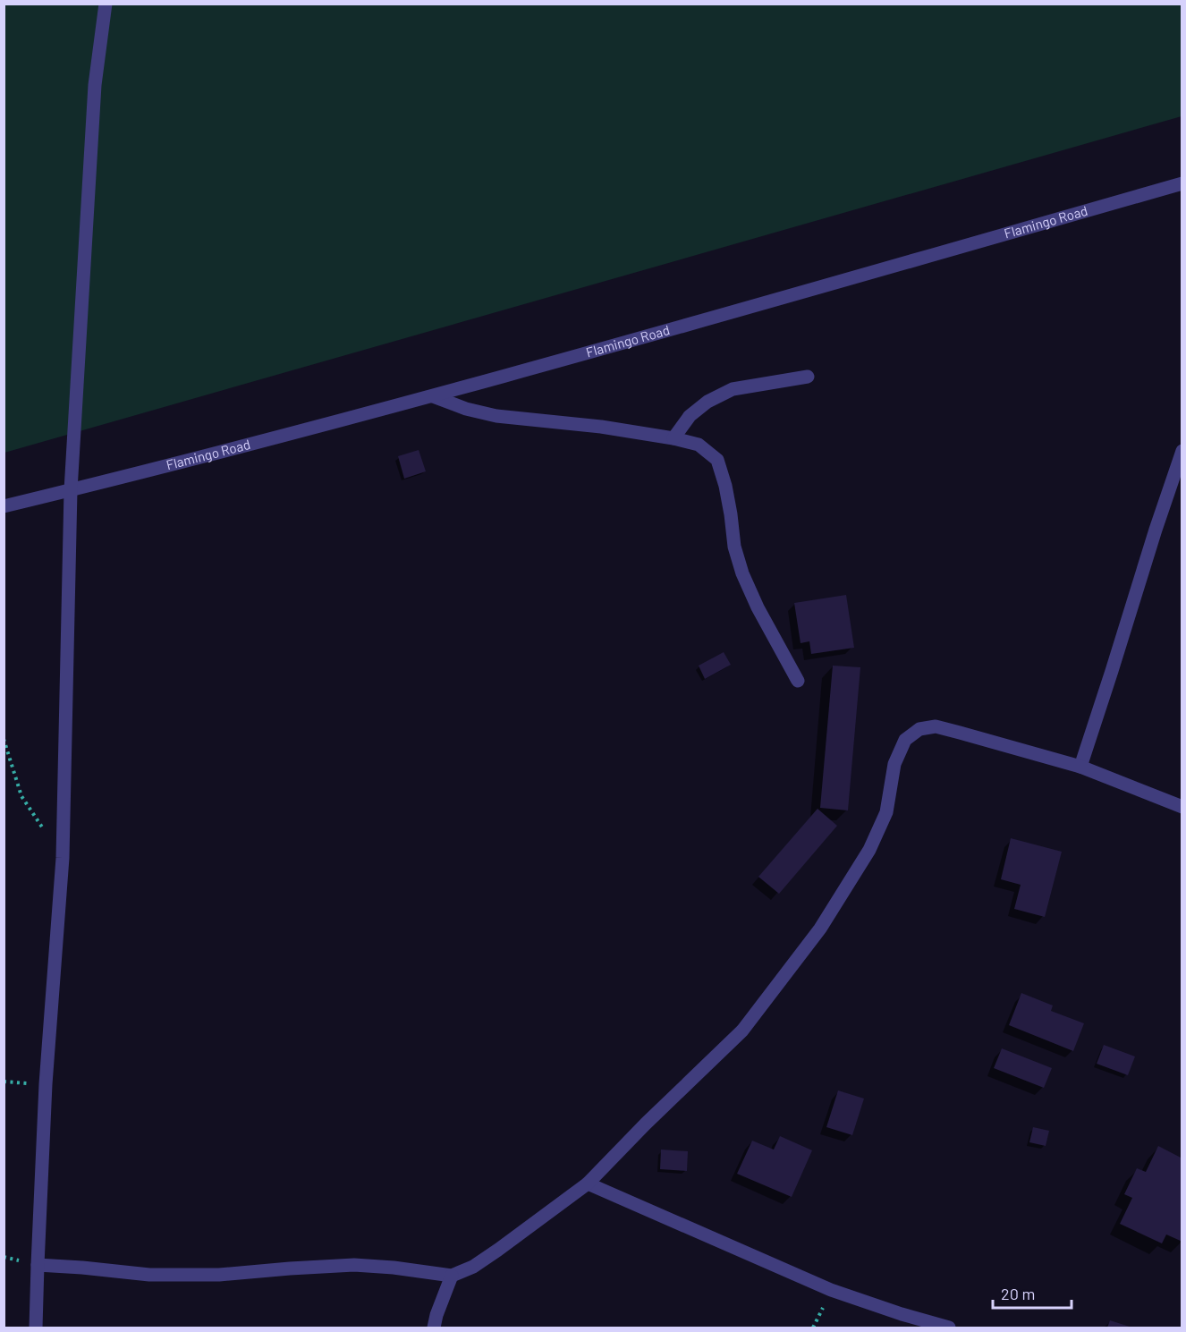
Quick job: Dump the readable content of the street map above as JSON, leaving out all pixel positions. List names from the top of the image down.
{
  "streets": {
    "street": ["Flamingo Road"]
  },
  "scale_bar": "20 m"
}
